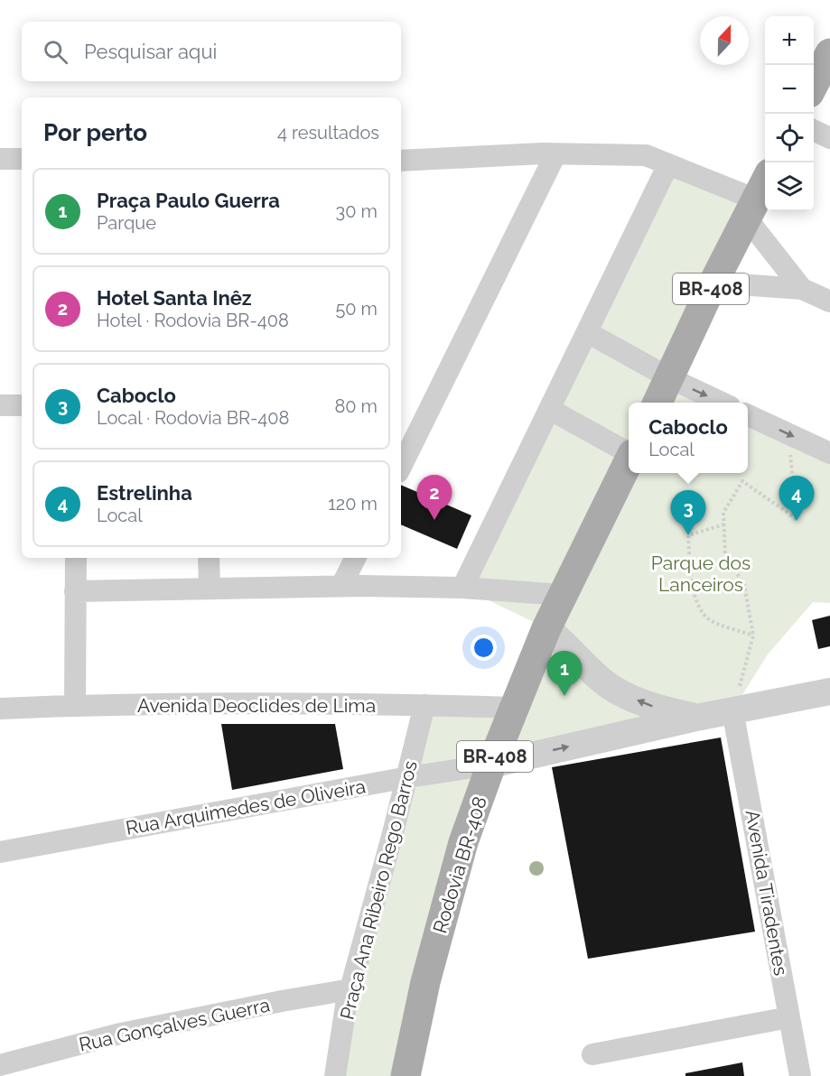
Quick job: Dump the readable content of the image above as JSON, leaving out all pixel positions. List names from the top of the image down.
{
  "streets": {
    "main road": ["BR-408", "Rodovia BR-408"],
    "street": [
      "Avenida Deoclides de Lima",
      "Rua Arquimedes de Oliveira",
      "Praça Ana Ribeiro Rego Barros",
      "Avenida Tiradentes",
      "Rua Gonçalves Guerra"
    ]
  },
  "crossings": [
    ["Avenida Deoclides de Lima", "Rodovia BR-408"],
    ["Avenida Deoclides de Lima", "Praça Ana Ribeiro Rego Barros"],
    ["Rua Arquimedes de Oliveira", "Rodovia BR-408"],
    ["Rua Arquimedes de Oliveira", "Praça Ana Ribeiro Rego Barros"],
    ["Praça Ana Ribeiro Rego Barros", "Rua Gonçalves Guerra"]
  ],
  "parks": ["Parque dos Lanceiros"],
  "north": "top",
  "page": {
    "map_buttons": ["+", "−"],
    "search": "Pesquisar aqui",
    "heading": ["Por perto", "4 resultados"],
    "list": [
      {
        "mark": "1",
        "name": "Praça Paulo Guerra",
        "note": "Parque",
        "value": "30 m"
      },
      {
        "mark": "2",
        "name": "Hotel Santa Inêz",
        "note": "Hotel · Rodovia BR-408",
        "value": "50 m"
      },
      {
        "mark": "3",
        "name": "Caboclo",
        "note": "Local · Rodovia BR-408",
        "value": "80 m"
      },
      {
        "mark": "4",
        "name": "Estrelinha",
        "note": "Local",
        "value": "120 m"
      }
    ],
    "popup": ["Caboclo", "Local"],
    "pins": [
      "2",
      "4",
      "3",
      "1"
    ]
  }
}
